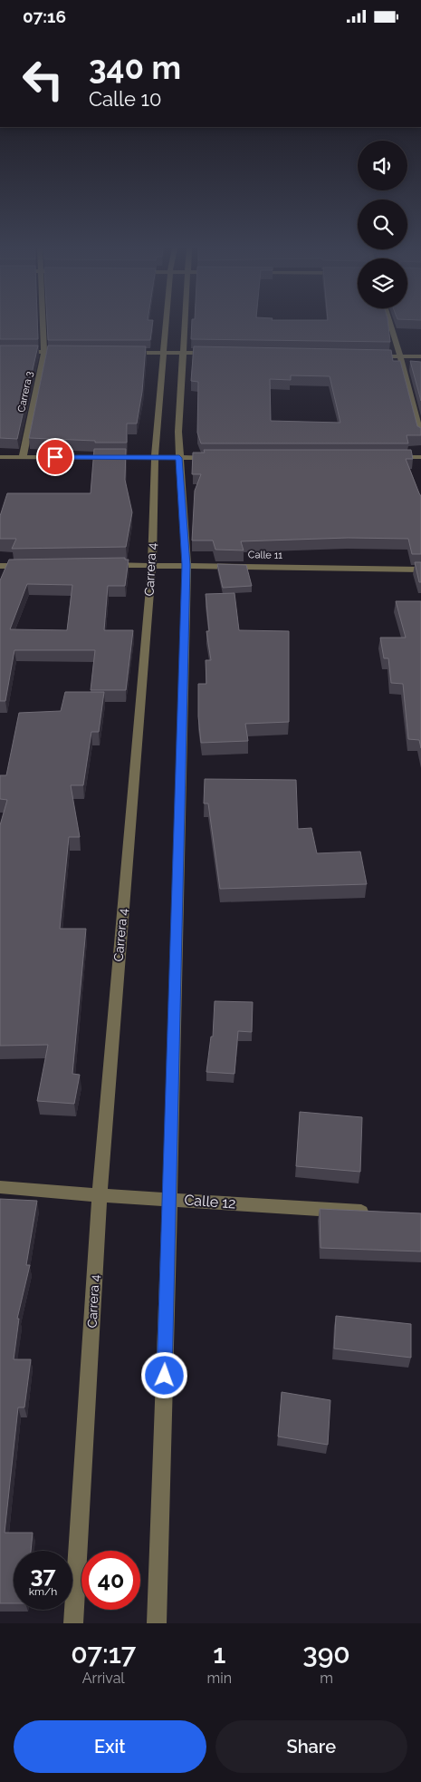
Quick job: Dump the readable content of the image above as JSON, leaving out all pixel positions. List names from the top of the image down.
{
  "streets": {
    "street": [
      "Carrera 3",
      "Calle 11",
      "Carrera 4",
      "Calle 12"
    ]
  },
  "crossings": [
    ["Calle 11", "Carrera 4"],
    ["Carrera 4", "Calle 12"]
  ],
  "page": {
    "status": "07:16",
    "turn": ["340 m", "Calle 10"],
    "speed": "37 km/h",
    "limit": "40",
    "eta": [
      "07:17",
      "Arrival",
      "1",
      "min",
      "390",
      "m"
    ],
    "buttons": ["Exit", "Share"]
  }
}
